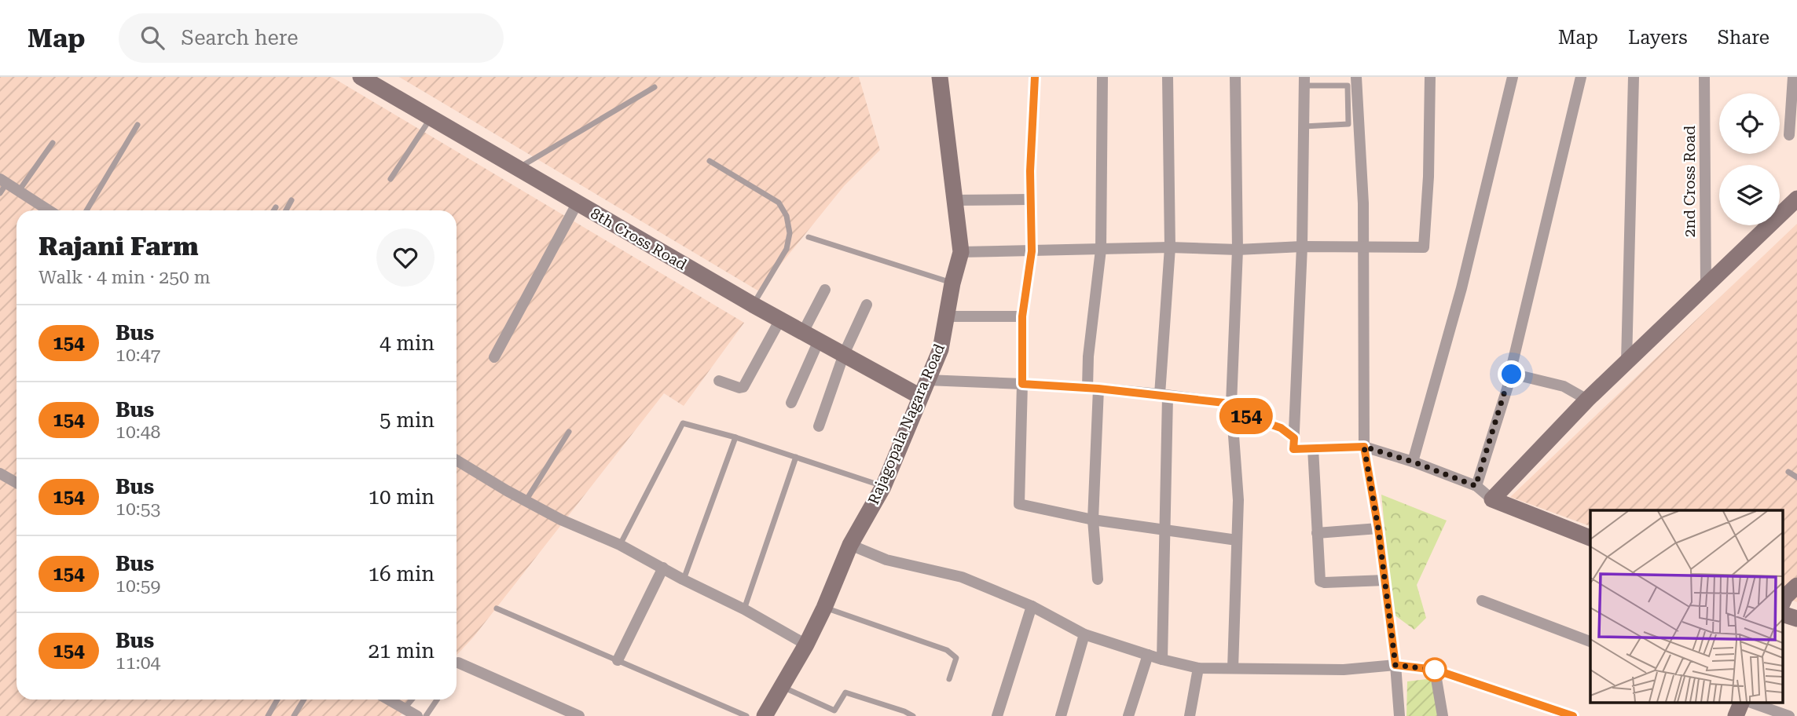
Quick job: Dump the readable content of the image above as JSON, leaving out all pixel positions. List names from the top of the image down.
{
  "streets": {
    "street": ["2nd Cross Road", "8th Cross Road", "Rajagopala Nagara Road"]
  },
  "crossings": [
    ["8th Cross Road", "Rajagopala Nagara Road"]
  ],
  "lines": ["bus line 154"],
  "page": {
    "header": "Map",
    "search": "Search here",
    "nav": ["Map", "Layers", "Share"],
    "on_map": "154",
    "heading": ["Rajani Farm", "Walk · 4 min · 250 m"],
    "list": [
      {
        "mark": "154",
        "name": "Bus",
        "note": "10:47",
        "value": "4 min"
      },
      {
        "mark": "154",
        "name": "Bus",
        "note": "10:48",
        "value": "5 min"
      },
      {
        "mark": "154",
        "name": "Bus",
        "note": "10:53",
        "value": "10 min"
      },
      {
        "mark": "154",
        "name": "Bus",
        "note": "10:59",
        "value": "16 min"
      },
      {
        "mark": "154",
        "name": "Bus",
        "note": "11:04",
        "value": "21 min"
      }
    ]
  }
}
